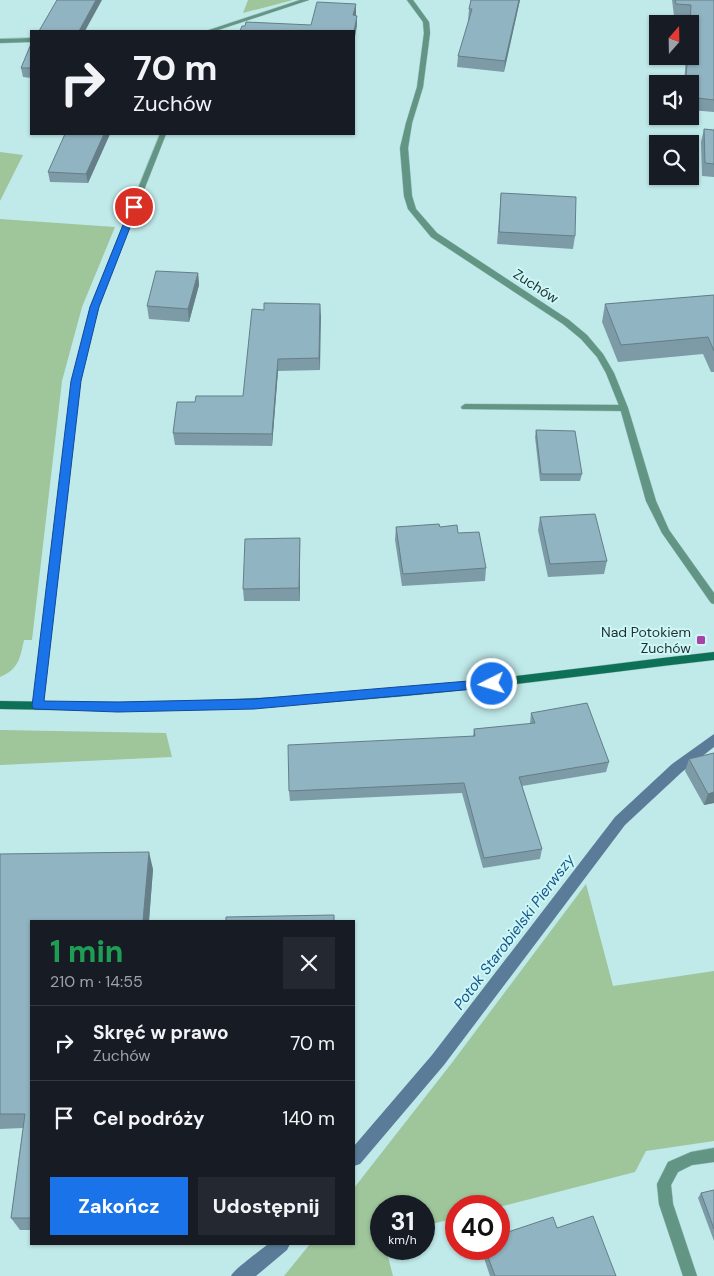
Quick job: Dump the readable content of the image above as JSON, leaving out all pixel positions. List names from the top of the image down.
{
  "streets": {
    "street": ["Zuchów"]
  },
  "water": ["Potok Starobielski Pierwszy"],
  "places": {
    "transit": ["Nad Potokiem Zuchów"]
  },
  "north": "top",
  "page": {
    "turn": ["70 m", "Zuchów"],
    "heading": ["1 min", "210 m · 14:55"],
    "list": [
      {
        "name": "Skręć w prawo",
        "note": "Zuchów",
        "value": "70 m"
      },
      {
        "name": "Cel podróży",
        "value": "140 m"
      }
    ],
    "buttons": ["Zakończ", "Udostępnij"],
    "speed": "31 km/h",
    "limit": "40"
  }
}
